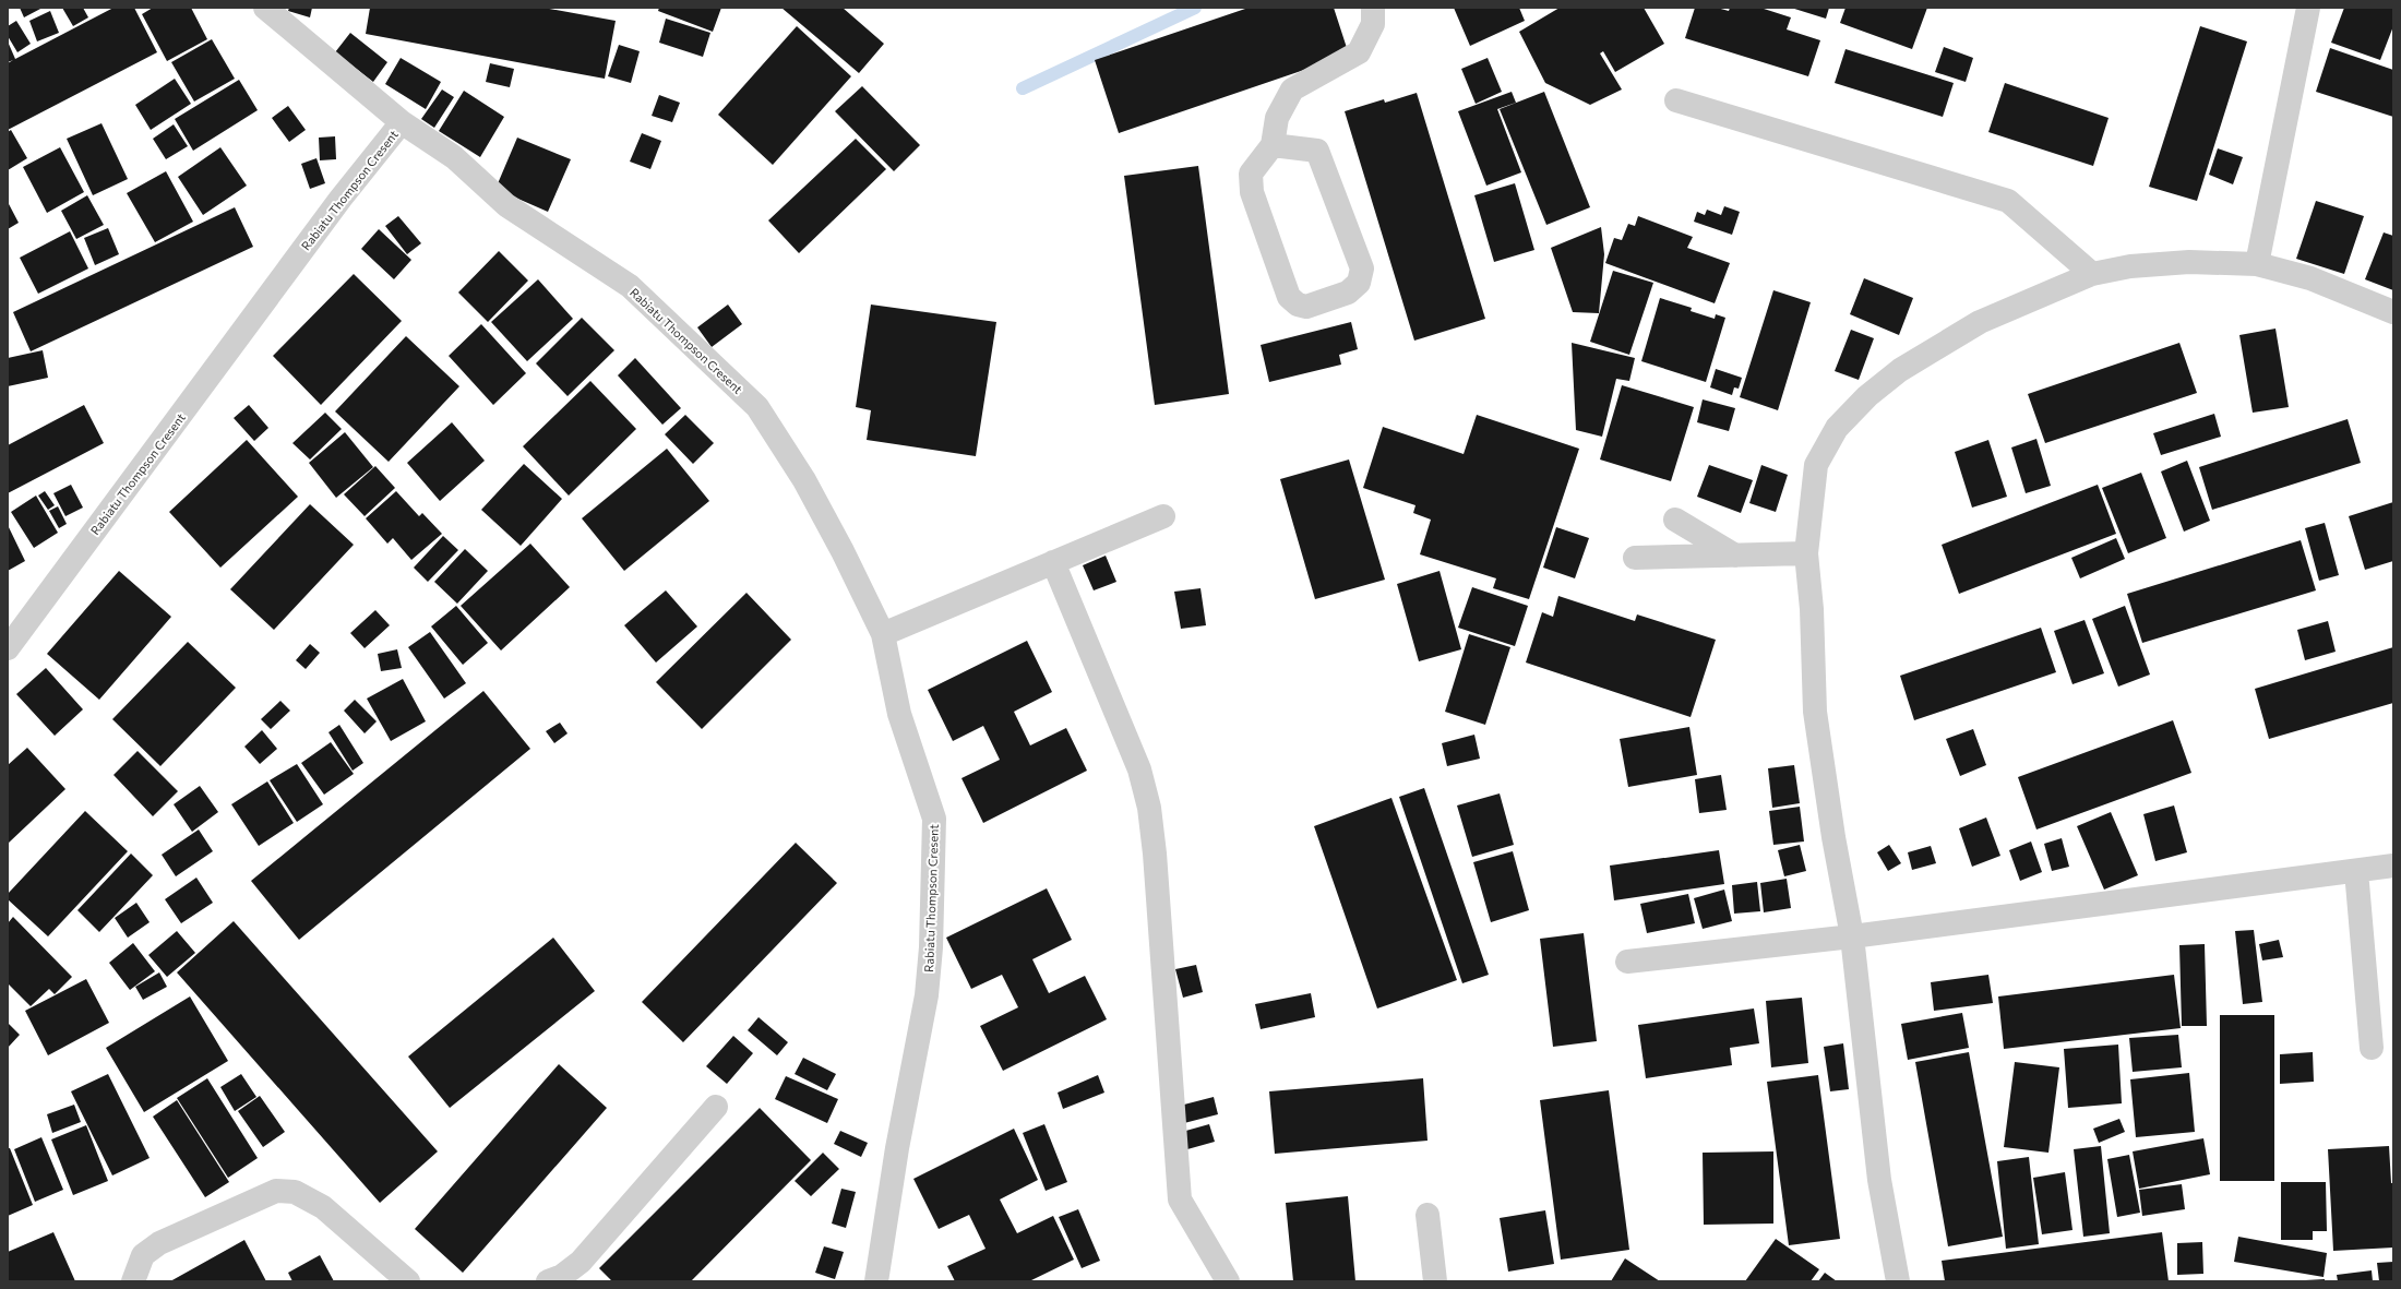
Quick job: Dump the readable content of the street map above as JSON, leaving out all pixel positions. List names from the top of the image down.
{
  "streets": {
    "street": ["Rabiatu Thompson Cresent"]
  }
}
